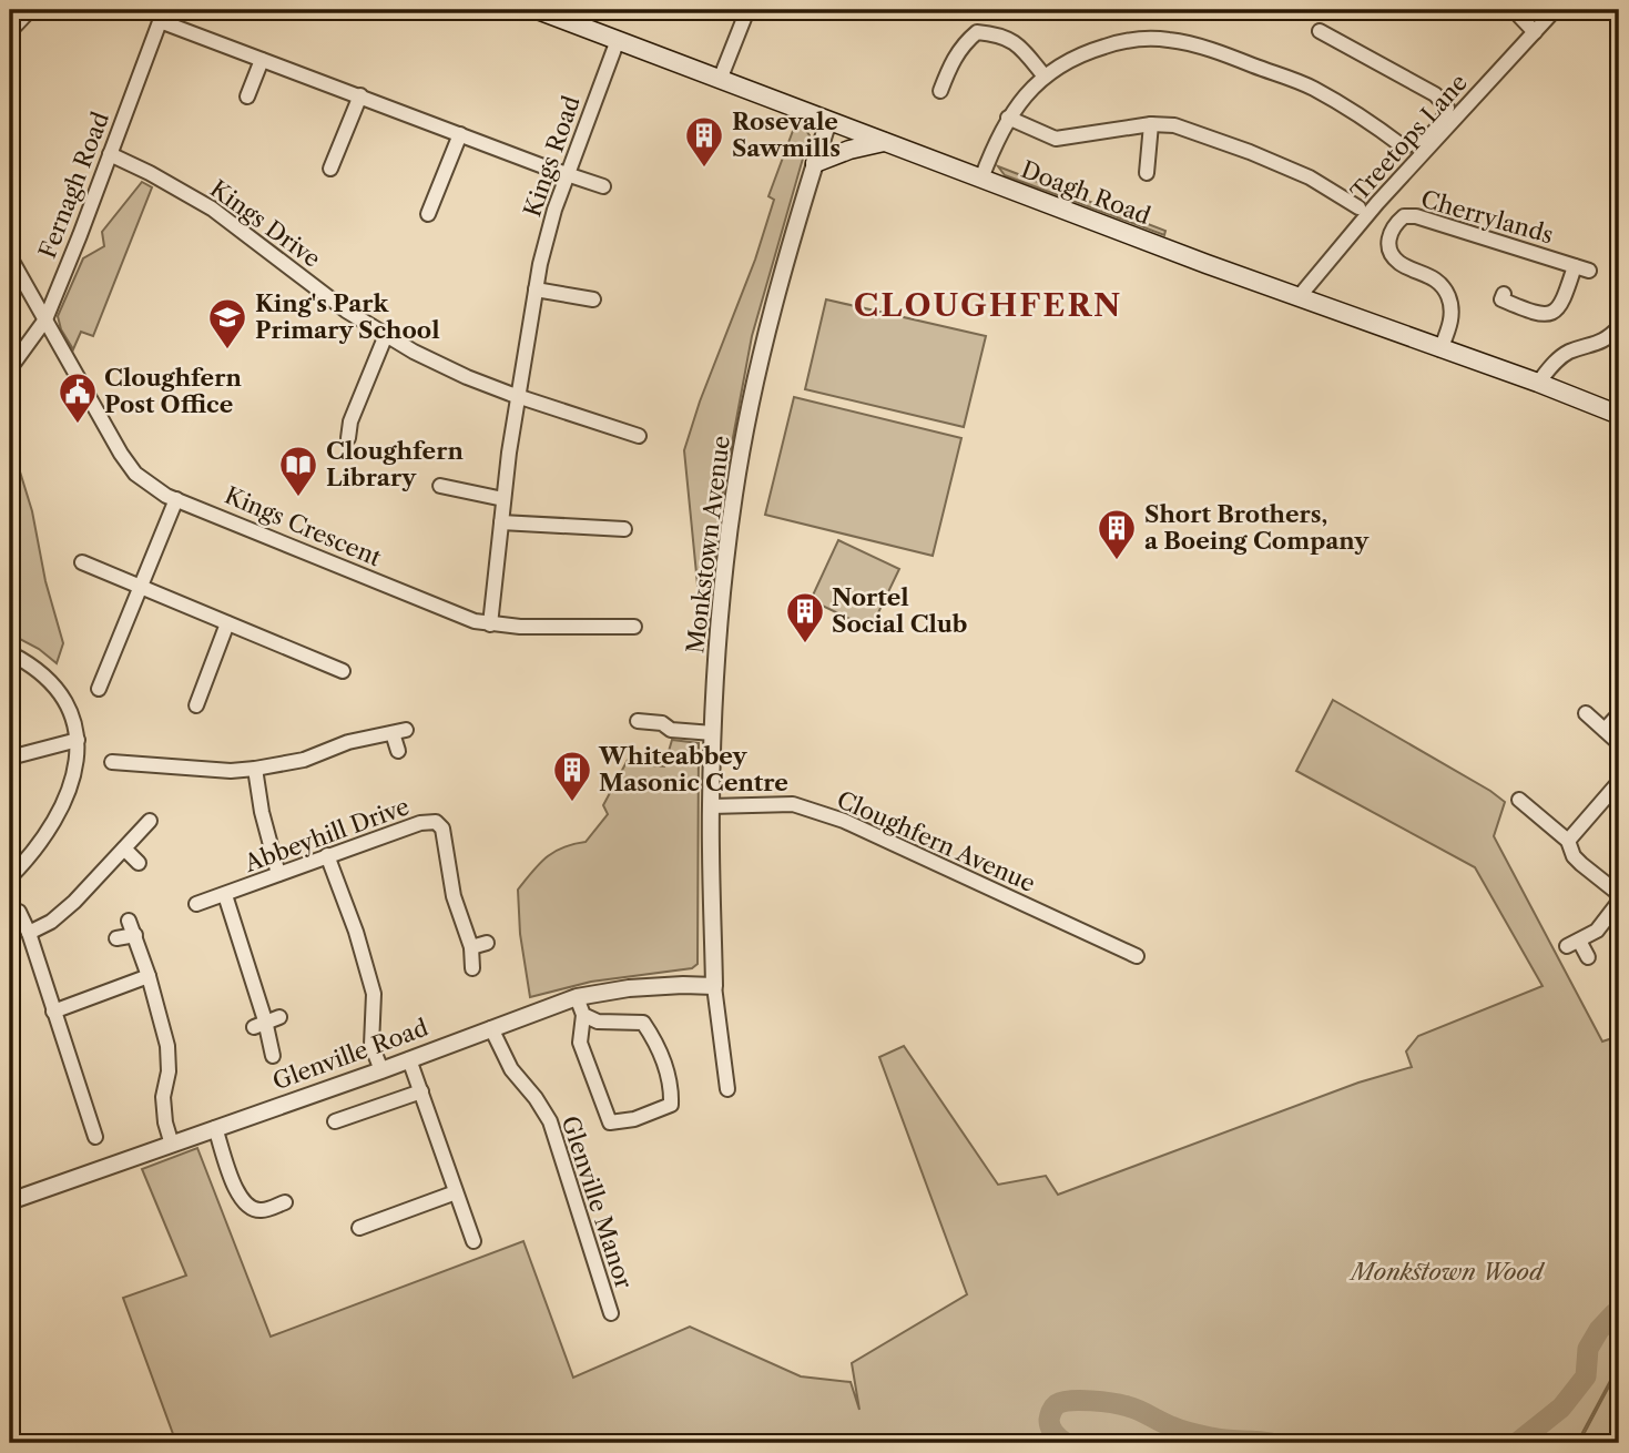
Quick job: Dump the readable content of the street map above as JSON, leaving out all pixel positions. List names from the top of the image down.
{
  "streets": {
    "main road": ["Doagh Road"],
    "street": [
      "Treetops Lane",
      "Kings Road",
      "Fernagh Road",
      "Cherrylands",
      "Kings Drive",
      "Kings Crescent",
      "Monkstown Avenue",
      "Abbeyhill Drive",
      "Cloughfern Avenue",
      "Glenville Road",
      "Glenville Manor"
    ]
  },
  "crossings": [
    ["Treetops Lane", "Doagh Road"],
    ["Kings Road", "Doagh Road"],
    ["Kings Road", "Kings Drive"],
    ["Kings Road", "Kings Crescent"],
    ["Fernagh Road", "Kings Drive"],
    ["Fernagh Road", "Kings Crescent"],
    ["Doagh Road", "Cherrylands"],
    ["Doagh Road", "Monkstown Avenue"],
    ["Monkstown Avenue", "Cloughfern Avenue"],
    ["Monkstown Avenue", "Glenville Road"],
    ["Glenville Road", "Glenville Manor"]
  ],
  "districts": ["CLOUGHFERN"],
  "parks": ["Monkstown Wood"],
  "places": {
    "building": [
      "Rosevale Sawmills",
      "Short Brothers, a Boeing Company",
      "Nortel Social Club",
      "Whiteabbey Masonic Centre"
    ],
    "school or university": ["King's Park Primary School"],
    "public building": ["Cloughfern Post Office"],
    "library": ["Cloughfern Library"]
  }
}
